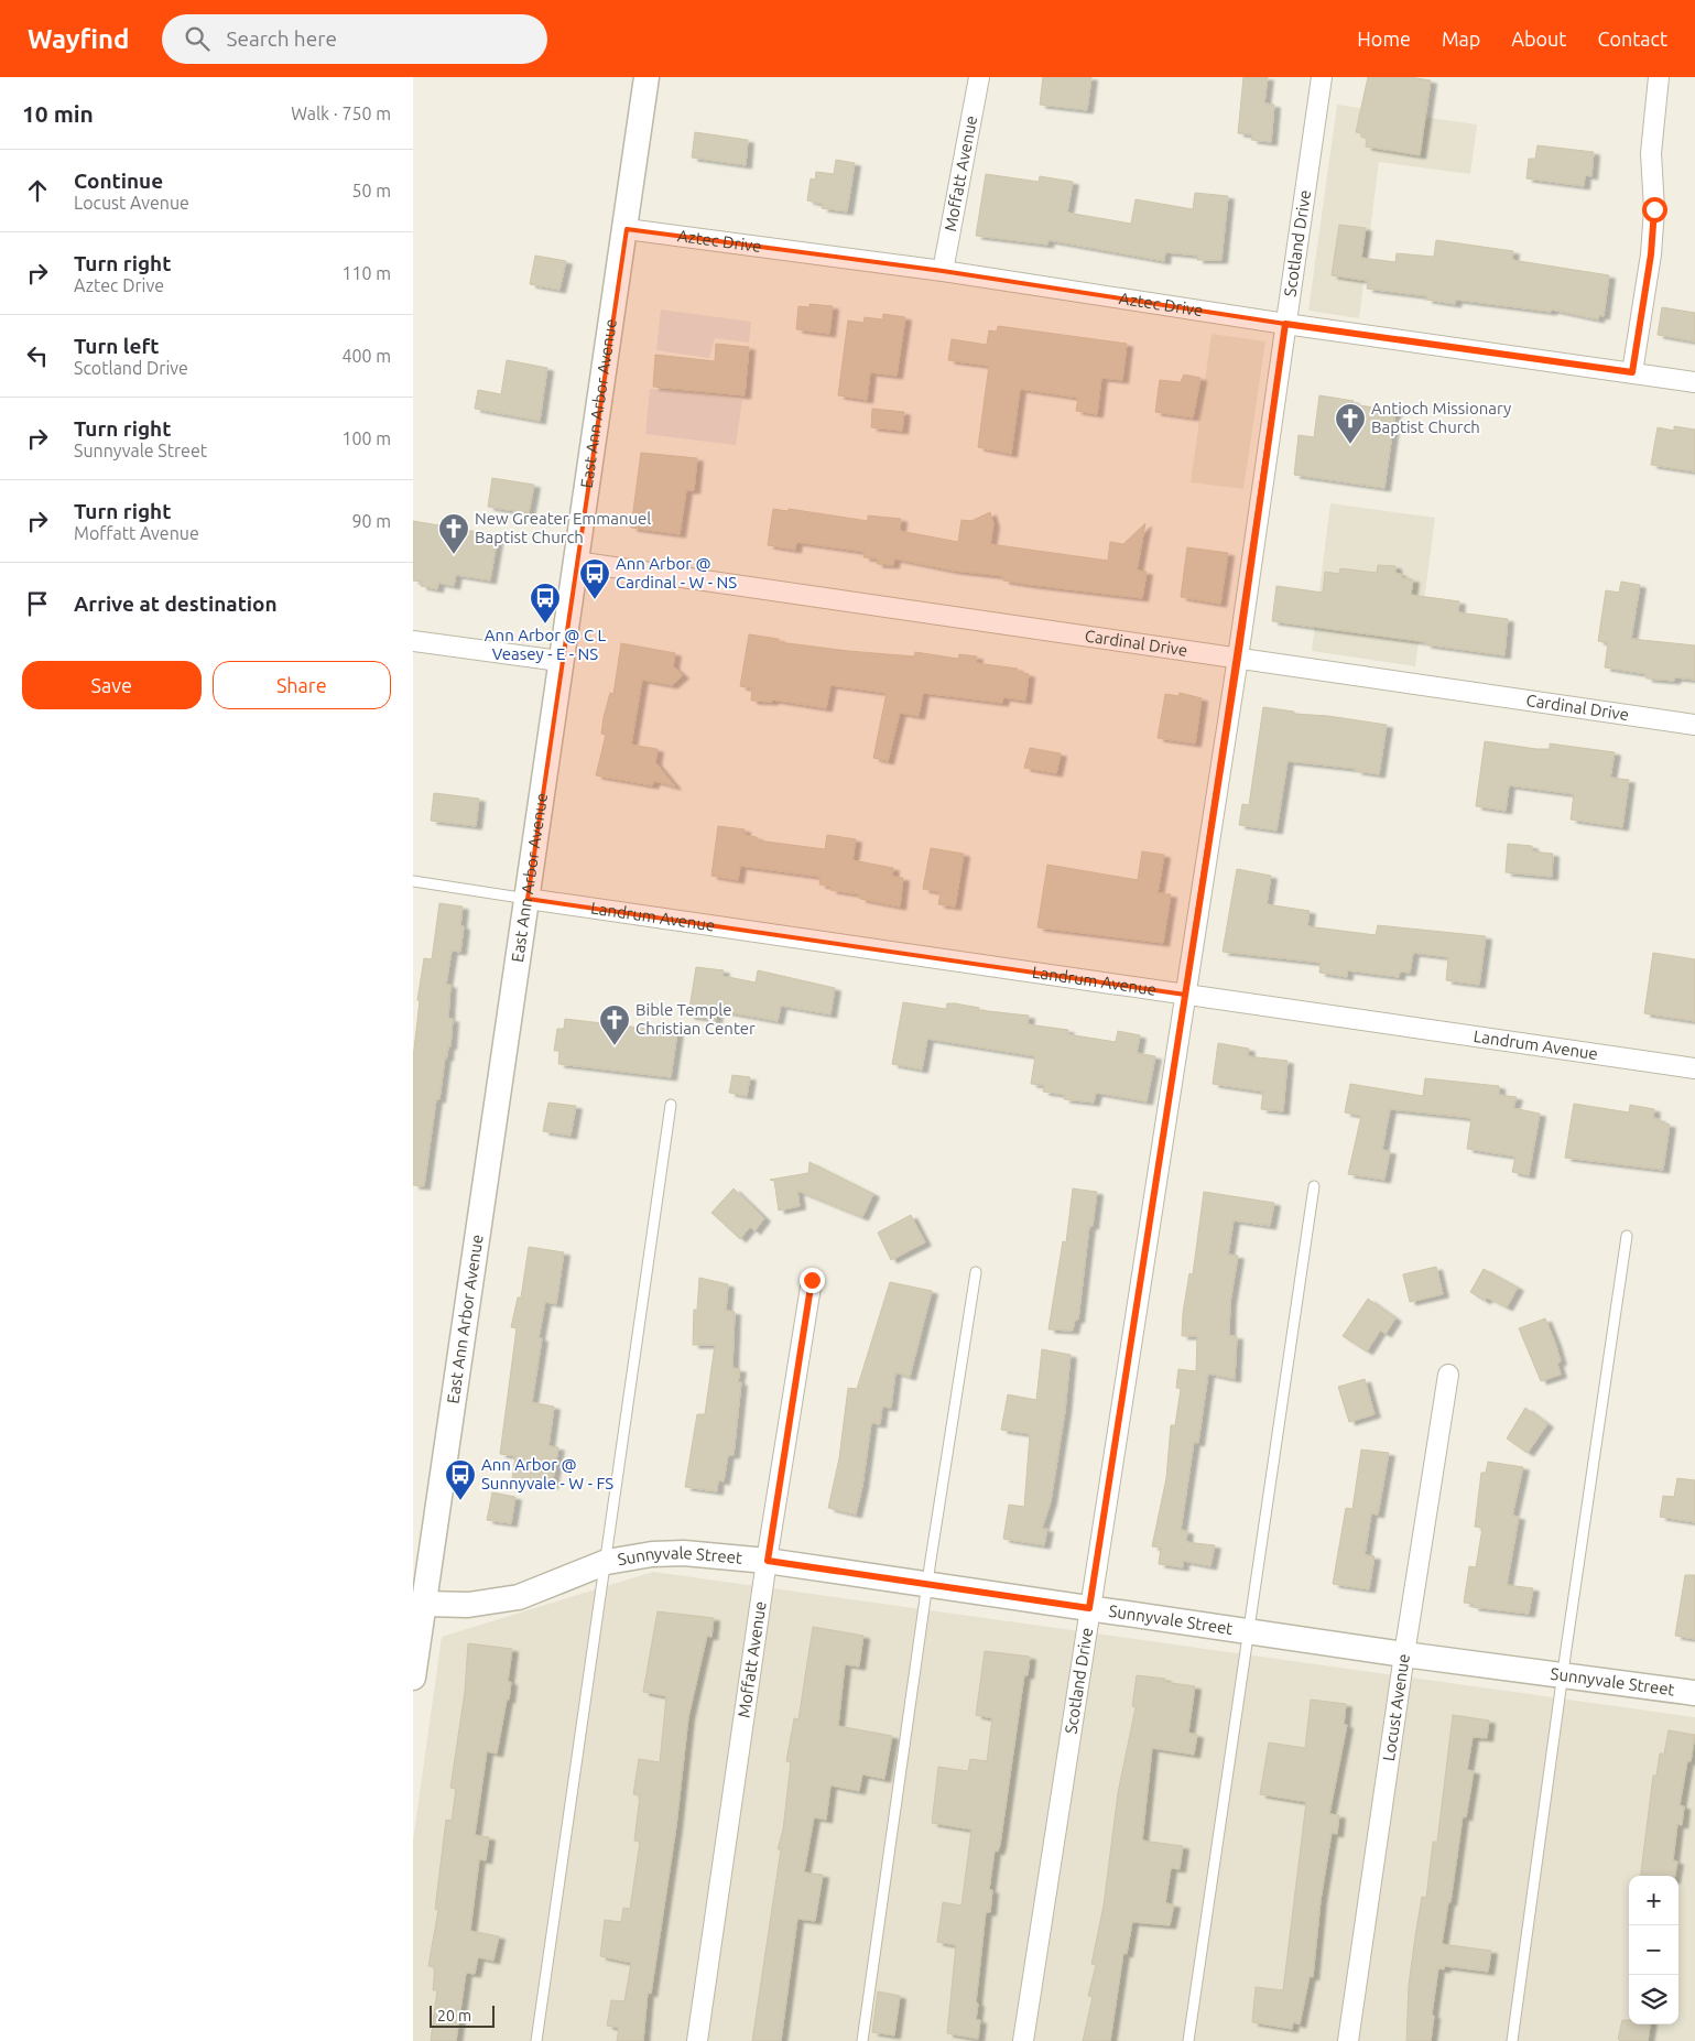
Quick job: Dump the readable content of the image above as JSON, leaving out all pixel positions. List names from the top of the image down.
{
  "streets": {
    "street": [
      "Moffatt Avenue",
      "Aztec Drive",
      "Scotland Drive",
      "East Ann Arbor Avenue",
      "Cardinal Drive",
      "Landrum Avenue",
      "Sunnyvale Street",
      "Locust Avenue"
    ]
  },
  "crossings": [
    ["Moffatt Avenue", "Aztec Drive"],
    ["Moffatt Avenue", "Sunnyvale Street"],
    ["Aztec Drive", "Scotland Drive"],
    ["Aztec Drive", "East Ann Arbor Avenue"],
    ["Scotland Drive", "Cardinal Drive"],
    ["Scotland Drive", "Landrum Avenue"],
    ["Scotland Drive", "Sunnyvale Street"],
    ["East Ann Arbor Avenue", "Cardinal Drive"],
    ["East Ann Arbor Avenue", "Landrum Avenue"],
    ["East Ann Arbor Avenue", "Sunnyvale Street"],
    ["Sunnyvale Street", "Locust Avenue"]
  ],
  "places": {
    "church": ["Antioch Missionary Baptist Church", "New Greater Emmanuel Baptist Church", "Bible Temple Christian Center"],
    "bus stop": ["Ann Arbor @ Cardinal - W - NS", "Ann Arbor @ C L Veasey - E - NS", "Ann Arbor @ Sunnyvale - W - FS"]
  },
  "scale_bar": "20 m",
  "page": {
    "header": "Wayfind",
    "search": "Search here",
    "nav": [
      "Home",
      "Map",
      "About",
      "Contact"
    ],
    "heading": ["10 min", "Walk · 750 m"],
    "list": [
      ["Continue", "Locust Avenue", "50 m"],
      ["Turn right", "Aztec Drive", "110 m"],
      ["Turn left", "Scotland Drive", "400 m"],
      ["Turn right", "Sunnyvale Street", "100 m"],
      ["Turn right", "Moffatt Avenue", "90 m"],
      "Arrive at destination"
    ],
    "buttons": ["Save", "Share"],
    "map_buttons": ["+", "−"],
    "scale": "20 m"
  }
}
